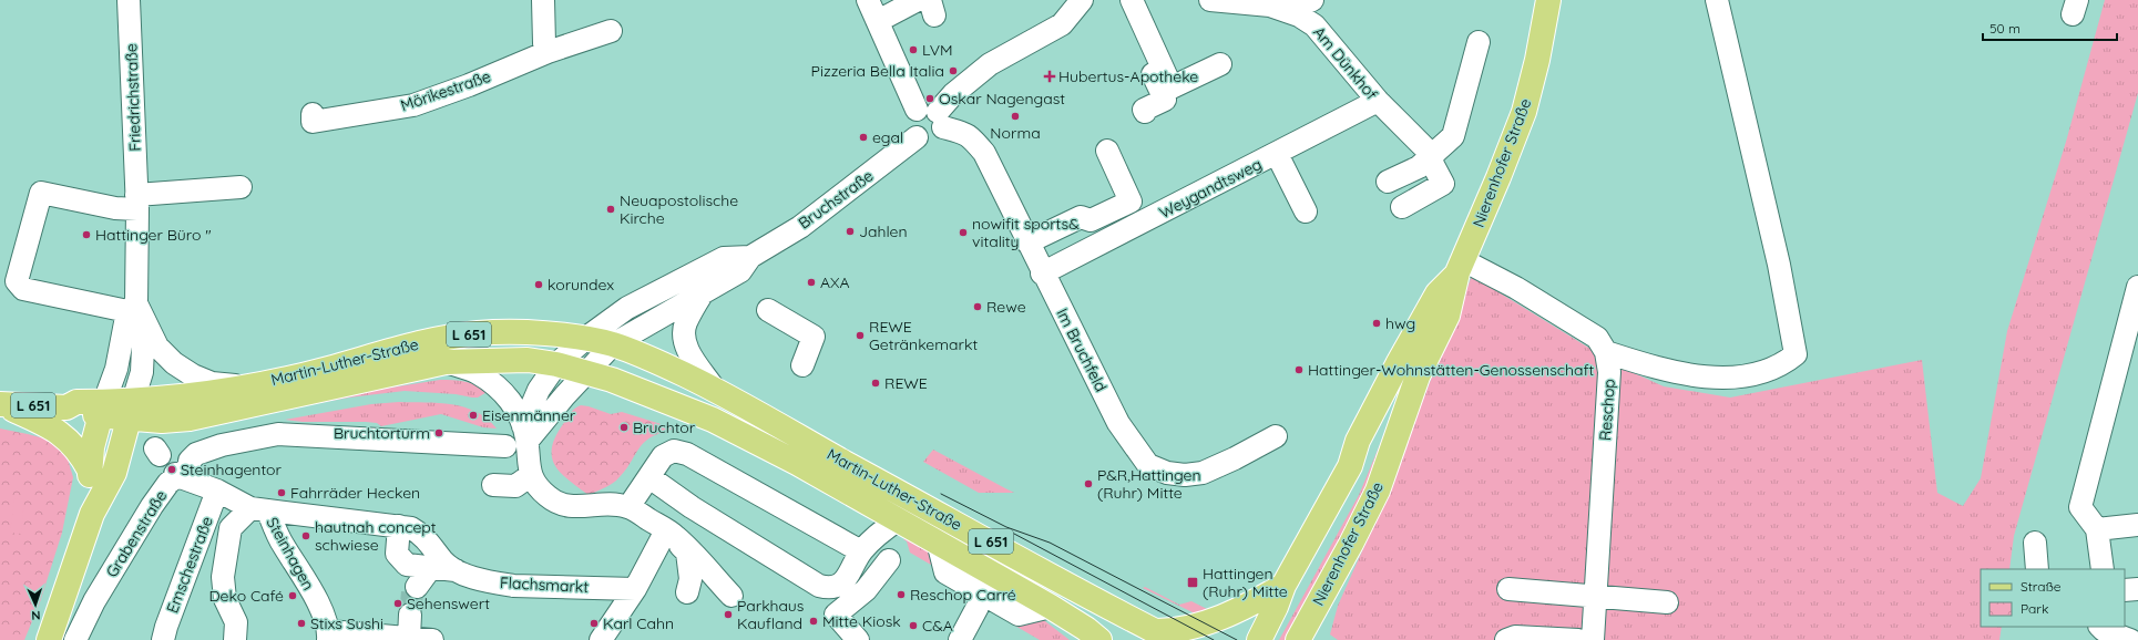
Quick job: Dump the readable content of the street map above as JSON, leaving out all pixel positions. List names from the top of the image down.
{
  "streets": {
    "main road": ["Nierenhofer Straße", "L 651", "Martin-Luther-Straße"],
    "street": [
      "Am Dünkhof",
      "Mörikestraße",
      "Friedrichstraße",
      "Weygandtsweg",
      "Bruchstraße",
      "Im Bruchfeld",
      "Reschop",
      "Grabenstraße",
      "Steinhagen",
      "Emschestraße",
      "Flachsmarkt"
    ]
  },
  "crossings": [
    ["Am Dünkhof", "Weygandtsweg"],
    ["Friedrichstraße", "L 651"],
    ["Friedrichstraße", "Martin-Luther-Straße"],
    ["Nierenhofer Straße", "L 651"],
    ["Weygandtsweg", "Im Bruchfeld"],
    ["Bruchstraße", "Im Bruchfeld"],
    ["Bruchstraße", "Martin-Luther-Straße"],
    ["L 651", "Martin-Luther-Straße"],
    ["Grabenstraße", "Steinhagen"],
    ["Steinhagen", "Emschestraße"],
    ["Steinhagen", "Flachsmarkt"],
    ["Emschestraße", "Flachsmarkt"]
  ],
  "places": {
    "other": [
      "LVM",
      "Pizzeria Bella Italia",
      "Oskar Nagengast",
      "Norma",
      "egal",
      "Neuapostolische Kirche",
      "Jahlen",
      "nowifit sports& vitality",
      "Hattinger Büro \"",
      "AXA",
      "korundex",
      "Rewe",
      "hwg",
      "REWE Getränkemarkt",
      "Hattinger-Wohnstätten-Genossenschaft",
      "REWE",
      "Eisenmänner",
      "Bruchtor",
      "Bruchtorturm",
      "Steinhagentor",
      "P&R,Hattingen (Ruhr) Mitte",
      "Fahrräder Hecken",
      "hautnah concept schwiese",
      "Reschop Carré",
      "Deko Café",
      "Sehenswert",
      "Parkhaus Kaufland",
      "Mitte Kiosk",
      "Stixs Sushi",
      "Karl Cahn",
      "C&A"
    ],
    "health": ["Hubertus-Apotheke"],
    "transit": ["Hattingen (Ruhr) Mitte"]
  },
  "legend": ["Straße", "Park"],
  "scale_bar": "50 m",
  "north": "bottom"
}
